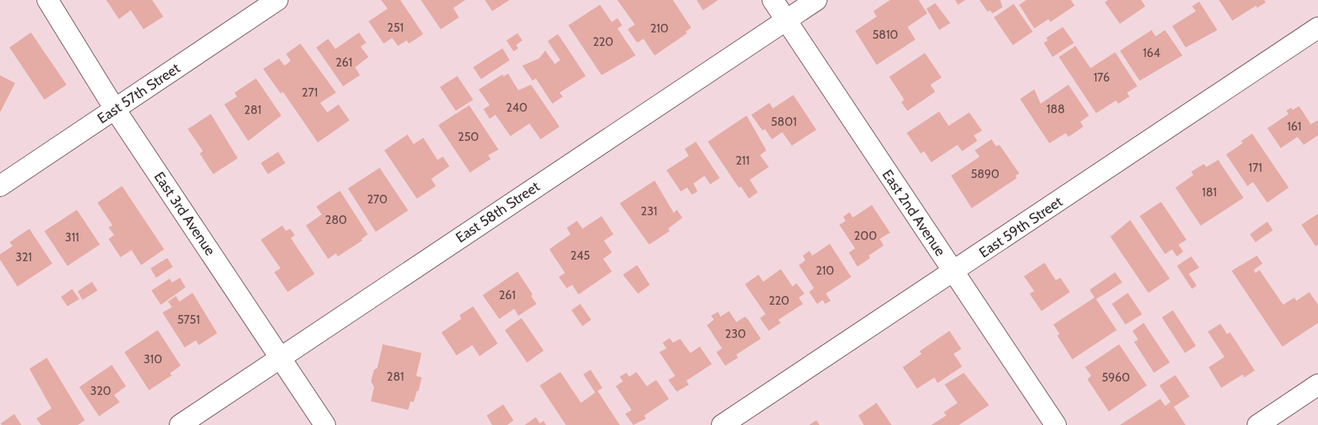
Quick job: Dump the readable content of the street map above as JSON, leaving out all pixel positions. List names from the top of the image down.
{
  "streets": {
    "street": [
      "East 57th Street",
      "East 58th Street",
      "East 2nd Avenue",
      "East 3rd Avenue",
      "East 59th Street"
    ]
  },
  "crossings": [
    ["East 57th Street", "East 3rd Avenue"],
    ["East 58th Street", "East 2nd Avenue"],
    ["East 58th Street", "East 3rd Avenue"],
    ["East 2nd Avenue", "East 59th Street"]
  ],
  "house_numbers": [
    "251",
    "210",
    "5810",
    "220",
    "164",
    "261",
    "176",
    "271",
    "240",
    "188",
    "281",
    "5801",
    "161",
    "250",
    "211",
    "171",
    "5890",
    "181",
    "270",
    "231",
    "280",
    "200",
    "311",
    "245",
    "321",
    "210",
    "261",
    "220",
    "5751",
    "230",
    "310",
    "281",
    "5960",
    "320"
  ]
}
